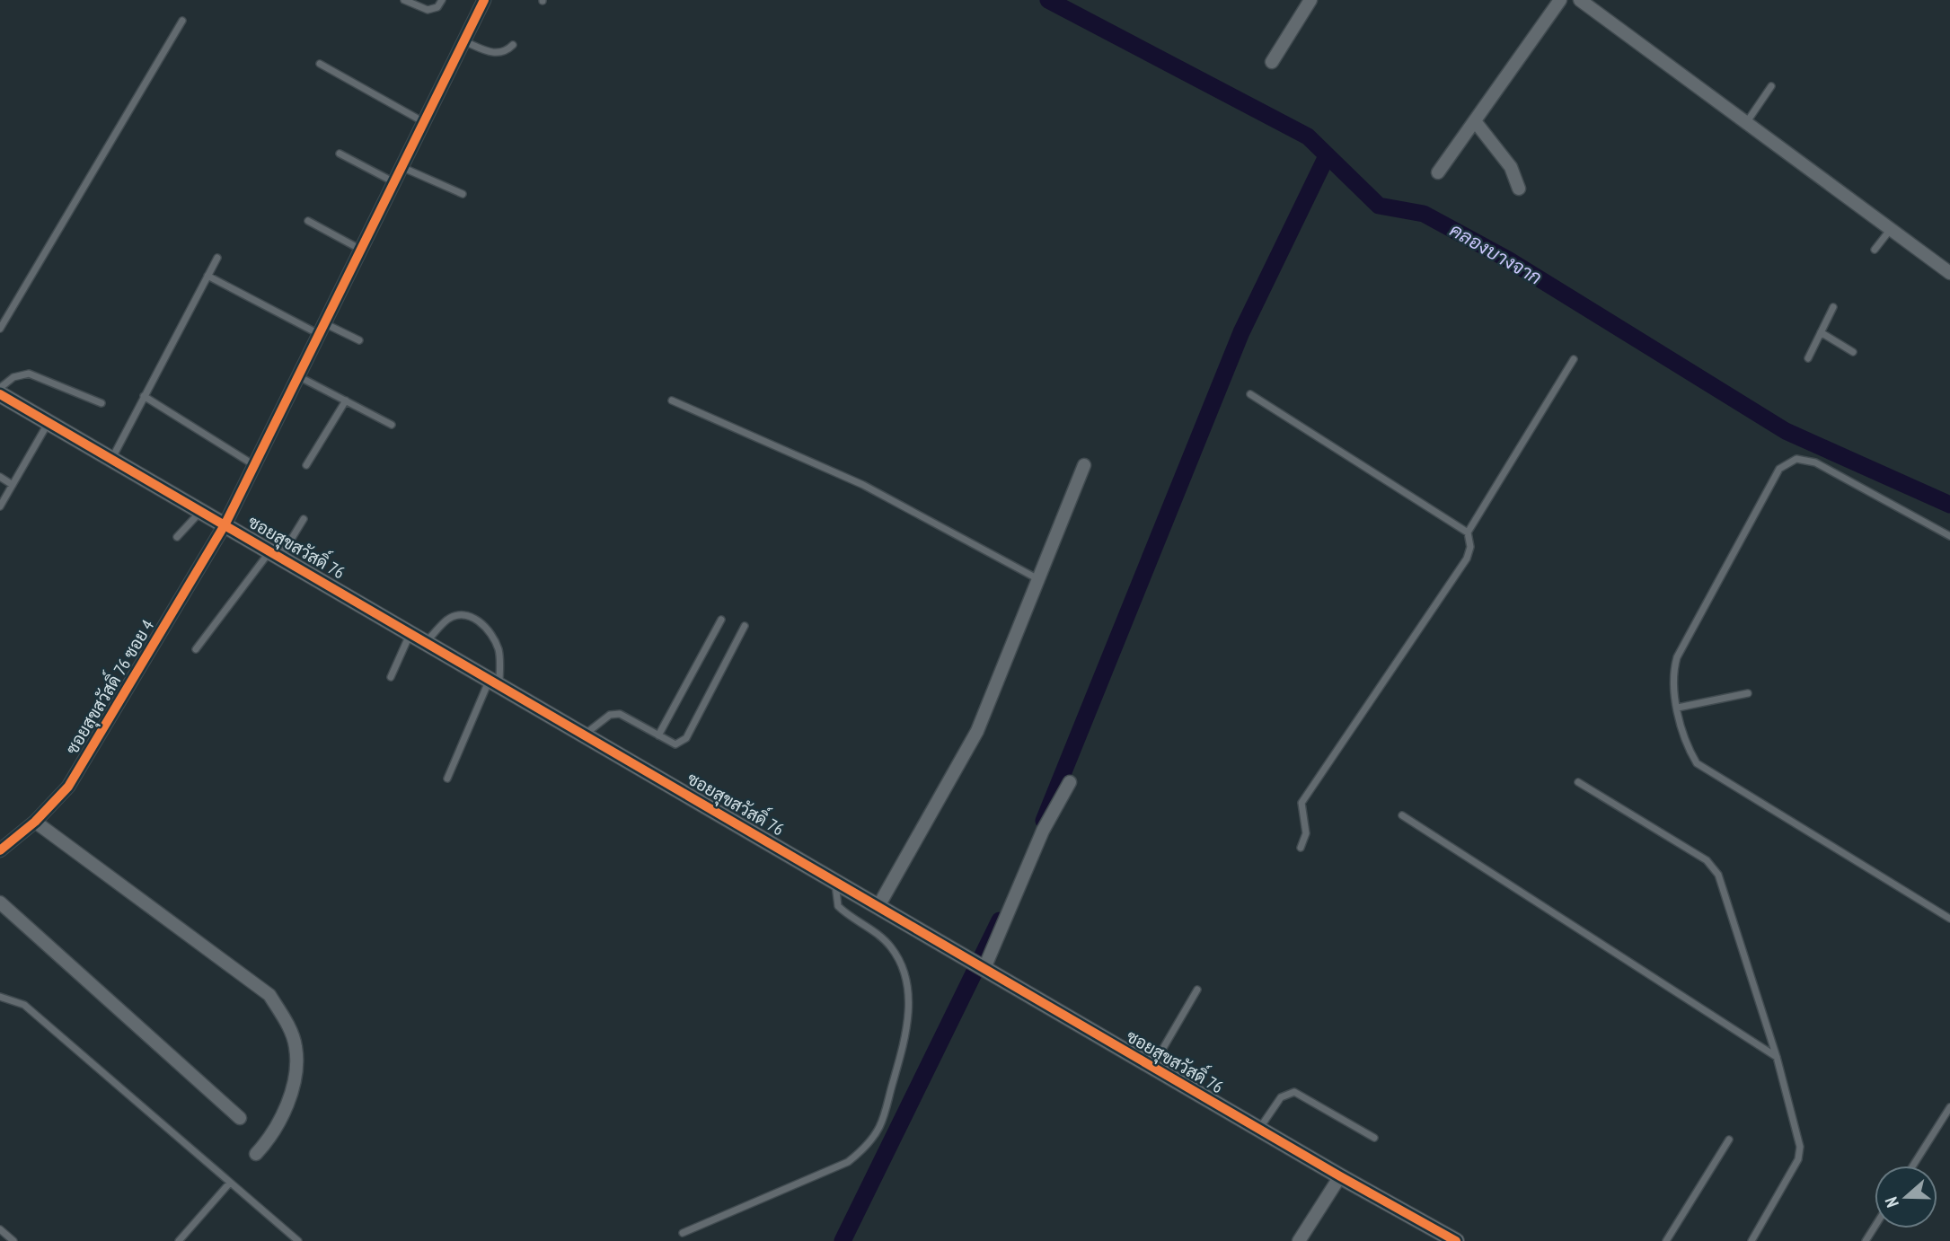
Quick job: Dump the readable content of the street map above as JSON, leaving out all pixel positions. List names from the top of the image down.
{
  "streets": {
    "street": ["ซอยสุขสวัสดิ์ 76", "ซอยสุขสวัสดิ์ 76 ซอย 4"]
  },
  "crossings": [
    ["ซอยสุขสวัสดิ์ 76", "ซอยสุขสวัสดิ์ 76 ซอย 4"]
  ],
  "water": ["คลองบางจาก"],
  "north": "left"
}
